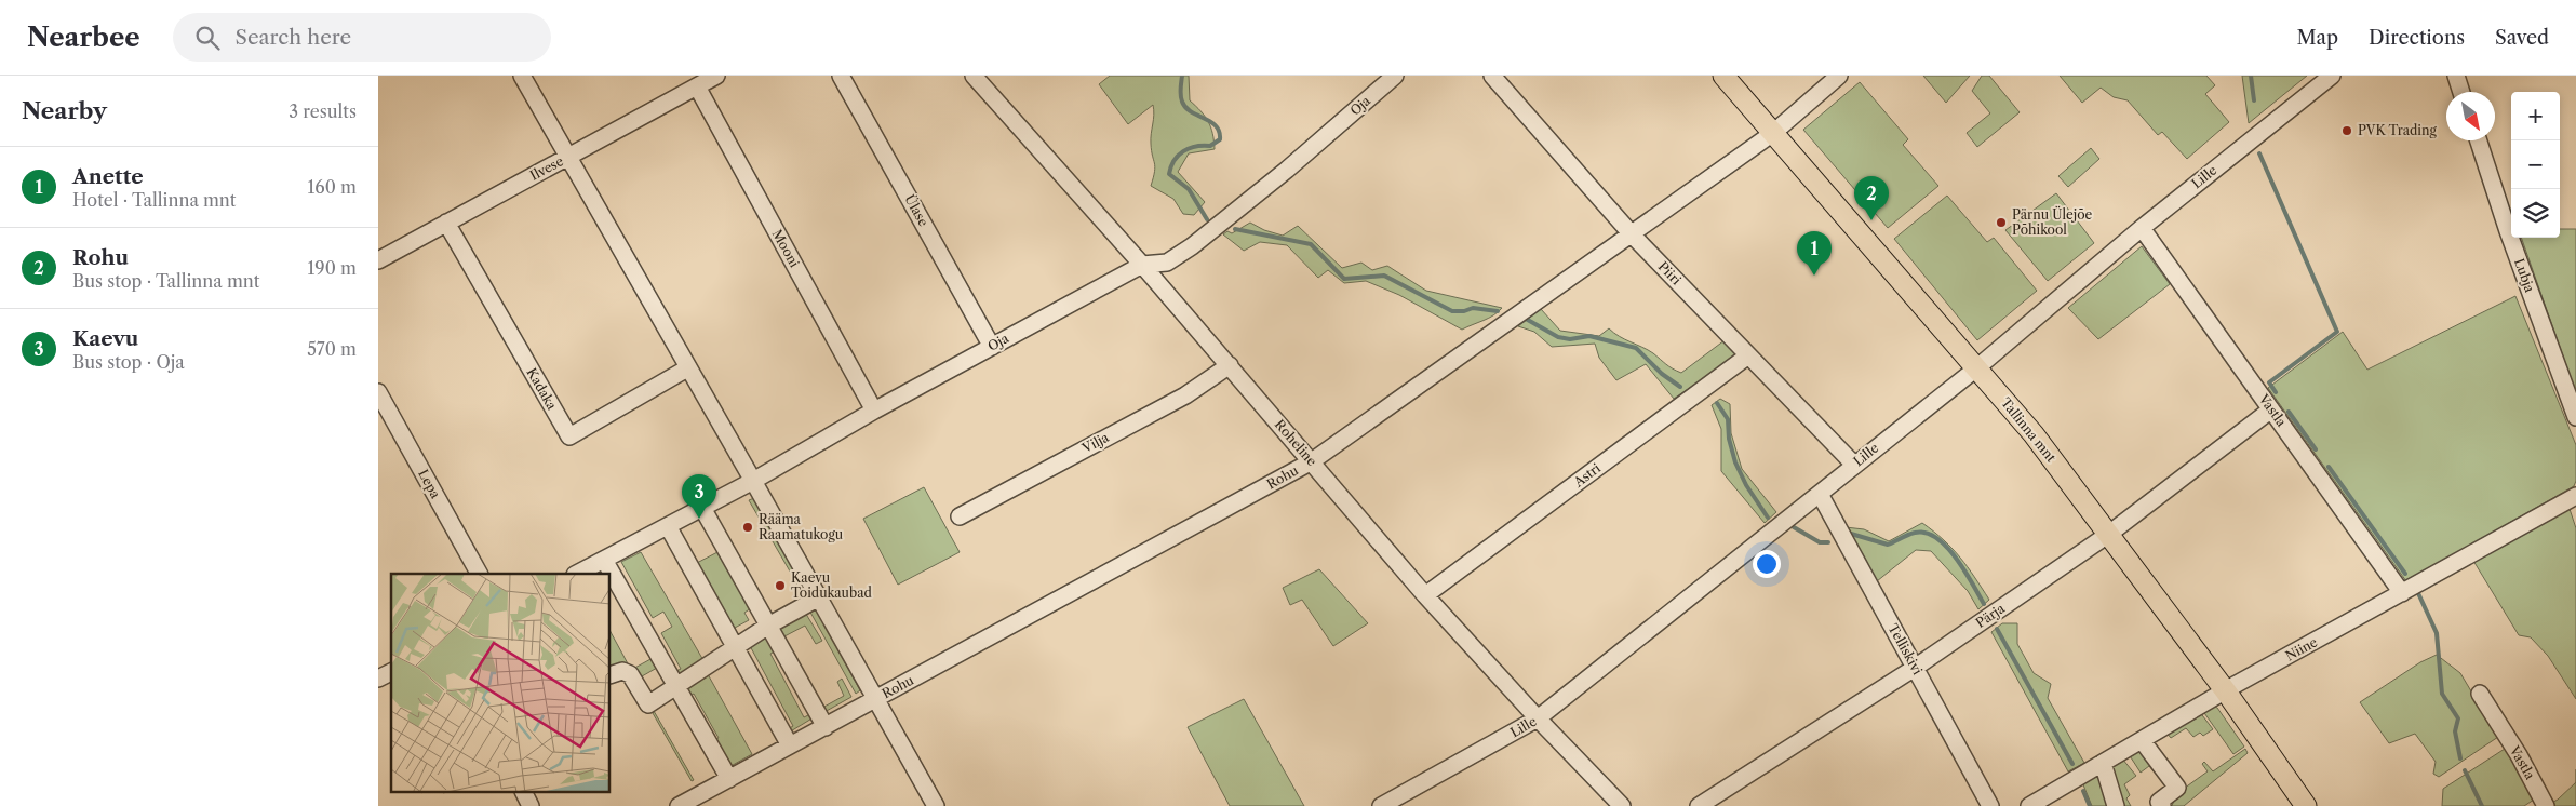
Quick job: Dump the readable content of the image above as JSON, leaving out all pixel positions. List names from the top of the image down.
{
  "streets": {
    "main road": ["Tallinna mnt"],
    "street": [
      "Oja",
      "Ilvese",
      "Lille",
      "Ülase",
      "Mooni",
      "Piiri",
      "Lubja",
      "Kadaka",
      "Vastla",
      "Vilja",
      "Roheline",
      "Astri",
      "Rohu",
      "Lepa",
      "Pärja",
      "Telliskivi",
      "Niine"
    ]
  },
  "crossings": [
    ["Oja", "Ülase"],
    ["Oja", "Mooni"],
    ["Oja", "Roheline"],
    ["Ilvese", "Mooni"],
    ["Ilvese", "Kadaka"],
    ["Lille", "Piiri"],
    ["Lille", "Vastla"],
    ["Lille", "Tallinna mnt"],
    ["Lille", "Roheline"],
    ["Lille", "Telliskivi"],
    ["Piiri", "Astri"],
    ["Piiri", "Rohu"],
    ["Vastla", "Pärja"],
    ["Vastla", "Niine"],
    ["Tallinna mnt", "Rohu"],
    ["Tallinna mnt", "Pärja"],
    ["Tallinna mnt", "Niine"],
    ["Vilja", "Roheline"],
    ["Roheline", "Astri"],
    ["Roheline", "Rohu"],
    ["Pärja", "Telliskivi"]
  ],
  "places": [
    "PVK Trading",
    "Pärnu Ülejõe Põhikool",
    "Rääma Raamatukogu",
    "Kaevu Toidukaubad"
  ],
  "north": "bottom right",
  "page": {
    "header": "Nearbee",
    "search": "Search here",
    "nav": ["Map", "Directions", "Saved"],
    "heading": ["Nearby", "3 results"],
    "map_buttons": ["+", "−"],
    "list": [
      {
        "mark": "1",
        "name": "Anette",
        "note": "Hotel · Tallinna mnt",
        "value": "160 m"
      },
      {
        "mark": "2",
        "name": "Rohu",
        "note": "Bus stop · Tallinna mnt",
        "value": "190 m"
      },
      {
        "mark": "3",
        "name": "Kaevu",
        "note": "Bus stop · Oja",
        "value": "570 m"
      }
    ],
    "pins": ["2", "1", "3"]
  }
}
